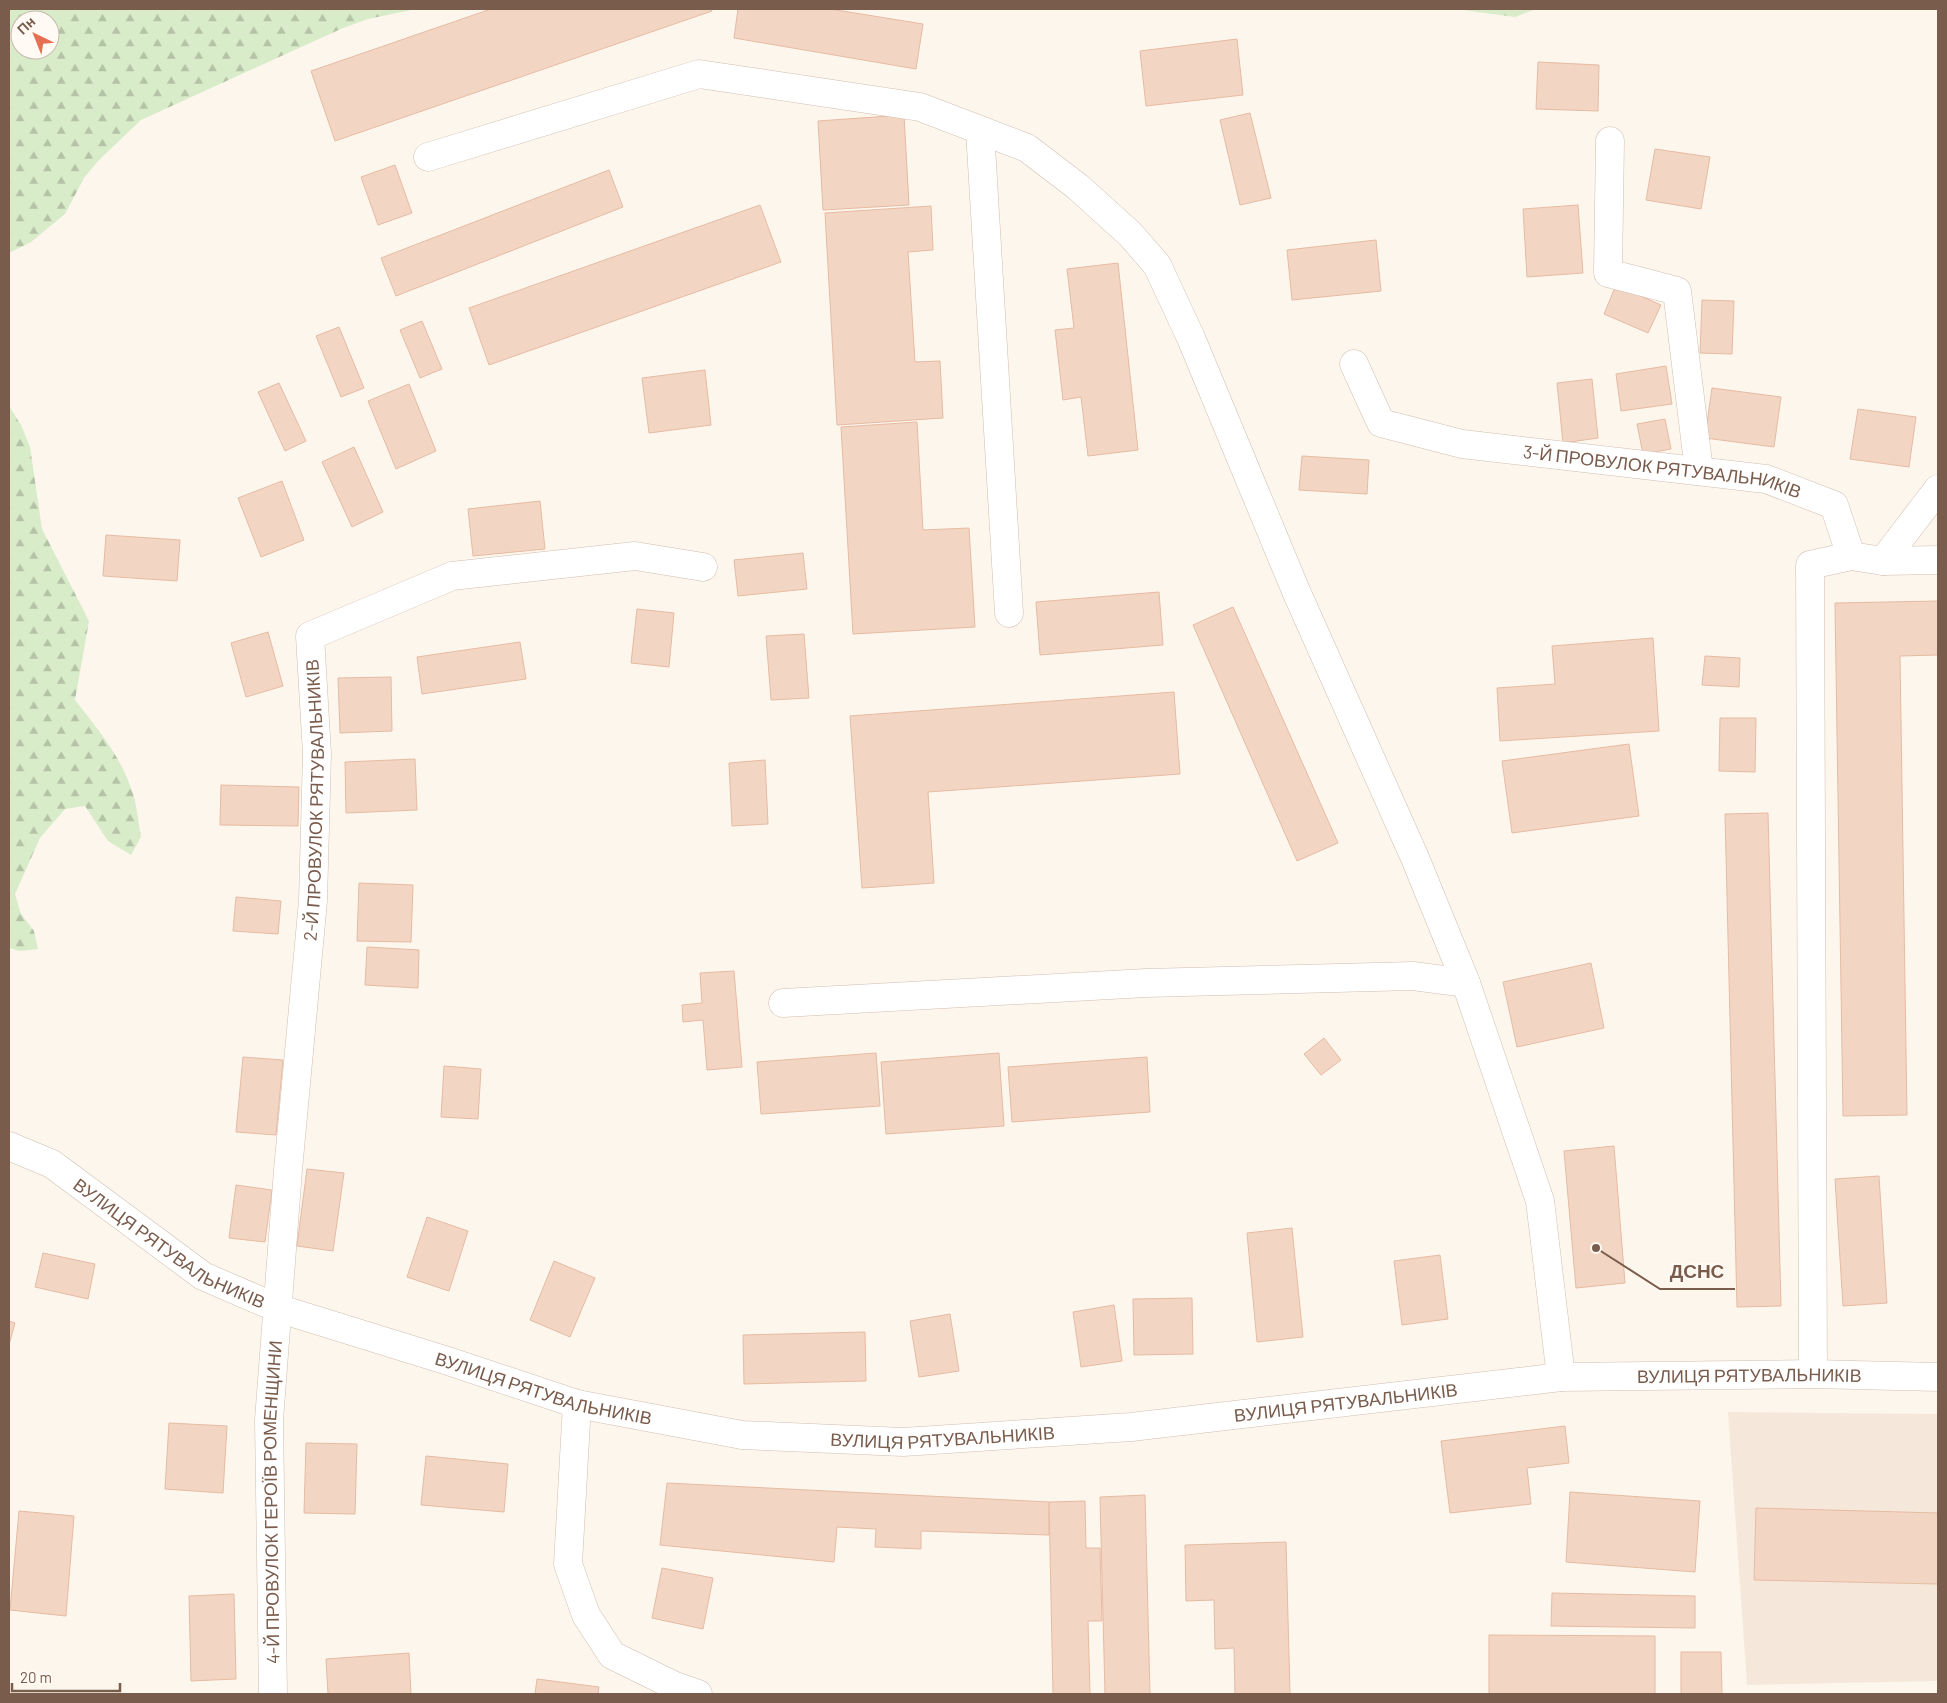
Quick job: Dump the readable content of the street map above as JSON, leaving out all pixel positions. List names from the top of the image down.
{
  "streets": {
    "street": [
      "3-Й ПРОВУЛОК РЯТУВАЛЬНИКІВ",
      "2-Й ПРОВУЛОК РЯТУВАЛЬНИКІВ",
      "ВУЛИЦЯ РЯТУВАЛЬНИКІВ",
      "4-Й ПРОВУЛОК ГЕРОЇВ РОМЕНЩИНИ"
    ]
  },
  "crossings": [
    ["2-Й ПРОВУЛОК РЯТУВАЛЬНИКІВ", "ВУЛИЦЯ РЯТУВАЛЬНИКІВ"],
    ["2-Й ПРОВУЛОК РЯТУВАЛЬНИКІВ", "4-Й ПРОВУЛОК ГЕРОЇВ РОМЕНЩИНИ"],
    ["ВУЛИЦЯ РЯТУВАЛЬНИКІВ", "4-Й ПРОВУЛОК ГЕРОЇВ РОМЕНЩИНИ"]
  ],
  "places": ["ДСНС"],
  "scale_bar": "20 m",
  "north": "top left"
}
